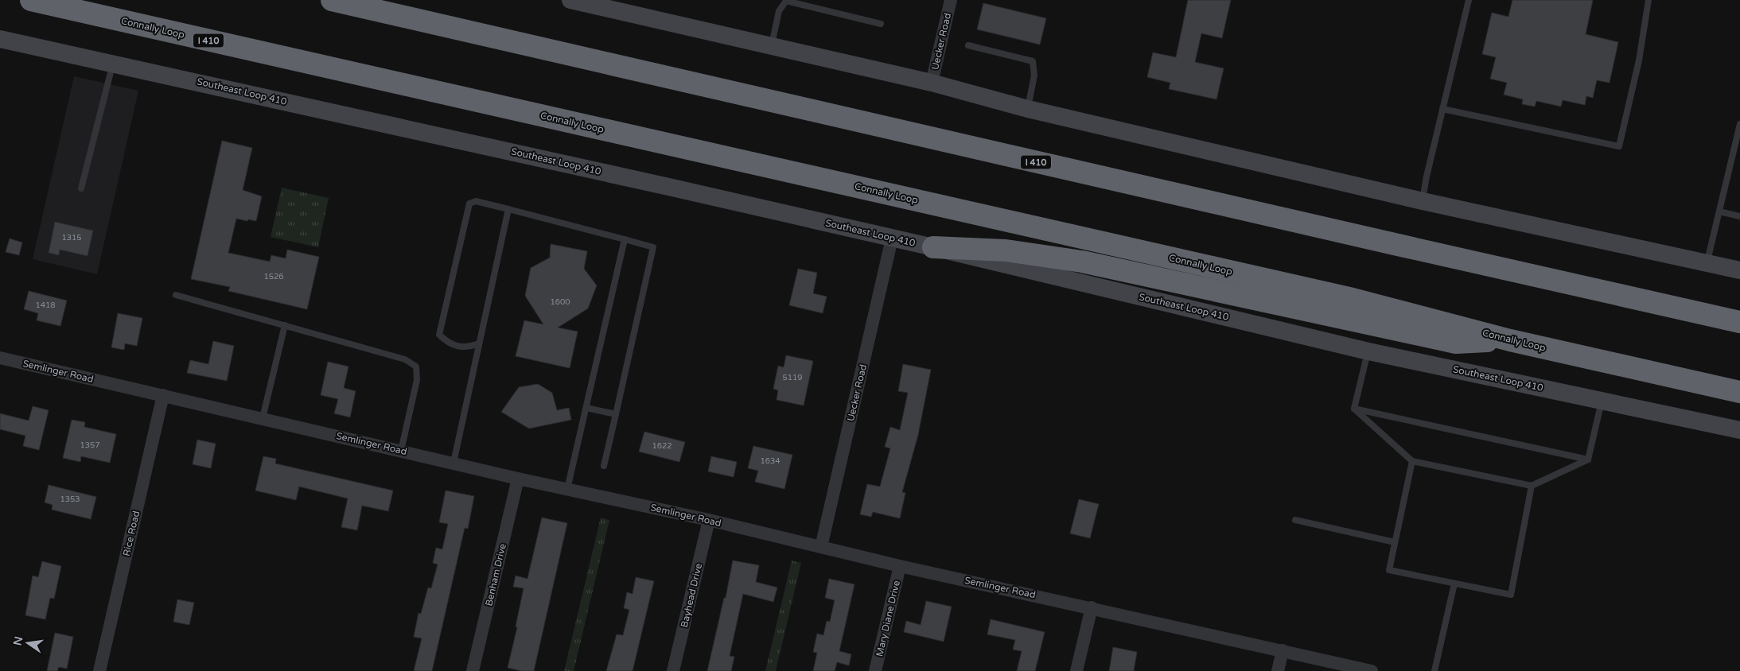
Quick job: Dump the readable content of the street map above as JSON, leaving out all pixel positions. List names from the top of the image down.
{
  "streets": {
    "highway": ["Connally Loop", "I 410"],
    "main road": ["Southeast Loop 410"],
    "street": [
      "Uecker Road",
      "Semlinger Road",
      "Rice Road",
      "Benham Drive",
      "Bayhead Drive",
      "Mary Diane Drive"
    ]
  },
  "crossings": [
    ["Uecker Road", "Southeast Loop 410"],
    ["Uecker Road", "Semlinger Road"],
    ["Semlinger Road", "Rice Road"],
    ["Semlinger Road", "Benham Drive"],
    ["Semlinger Road", "Bayhead Drive"],
    ["Semlinger Road", "Mary Diane Drive"]
  ],
  "house_numbers": [
    "1315",
    "1526",
    "1600",
    "1418",
    "5119",
    "1357",
    "1622",
    "1634",
    "1353"
  ],
  "north": "left"
}
